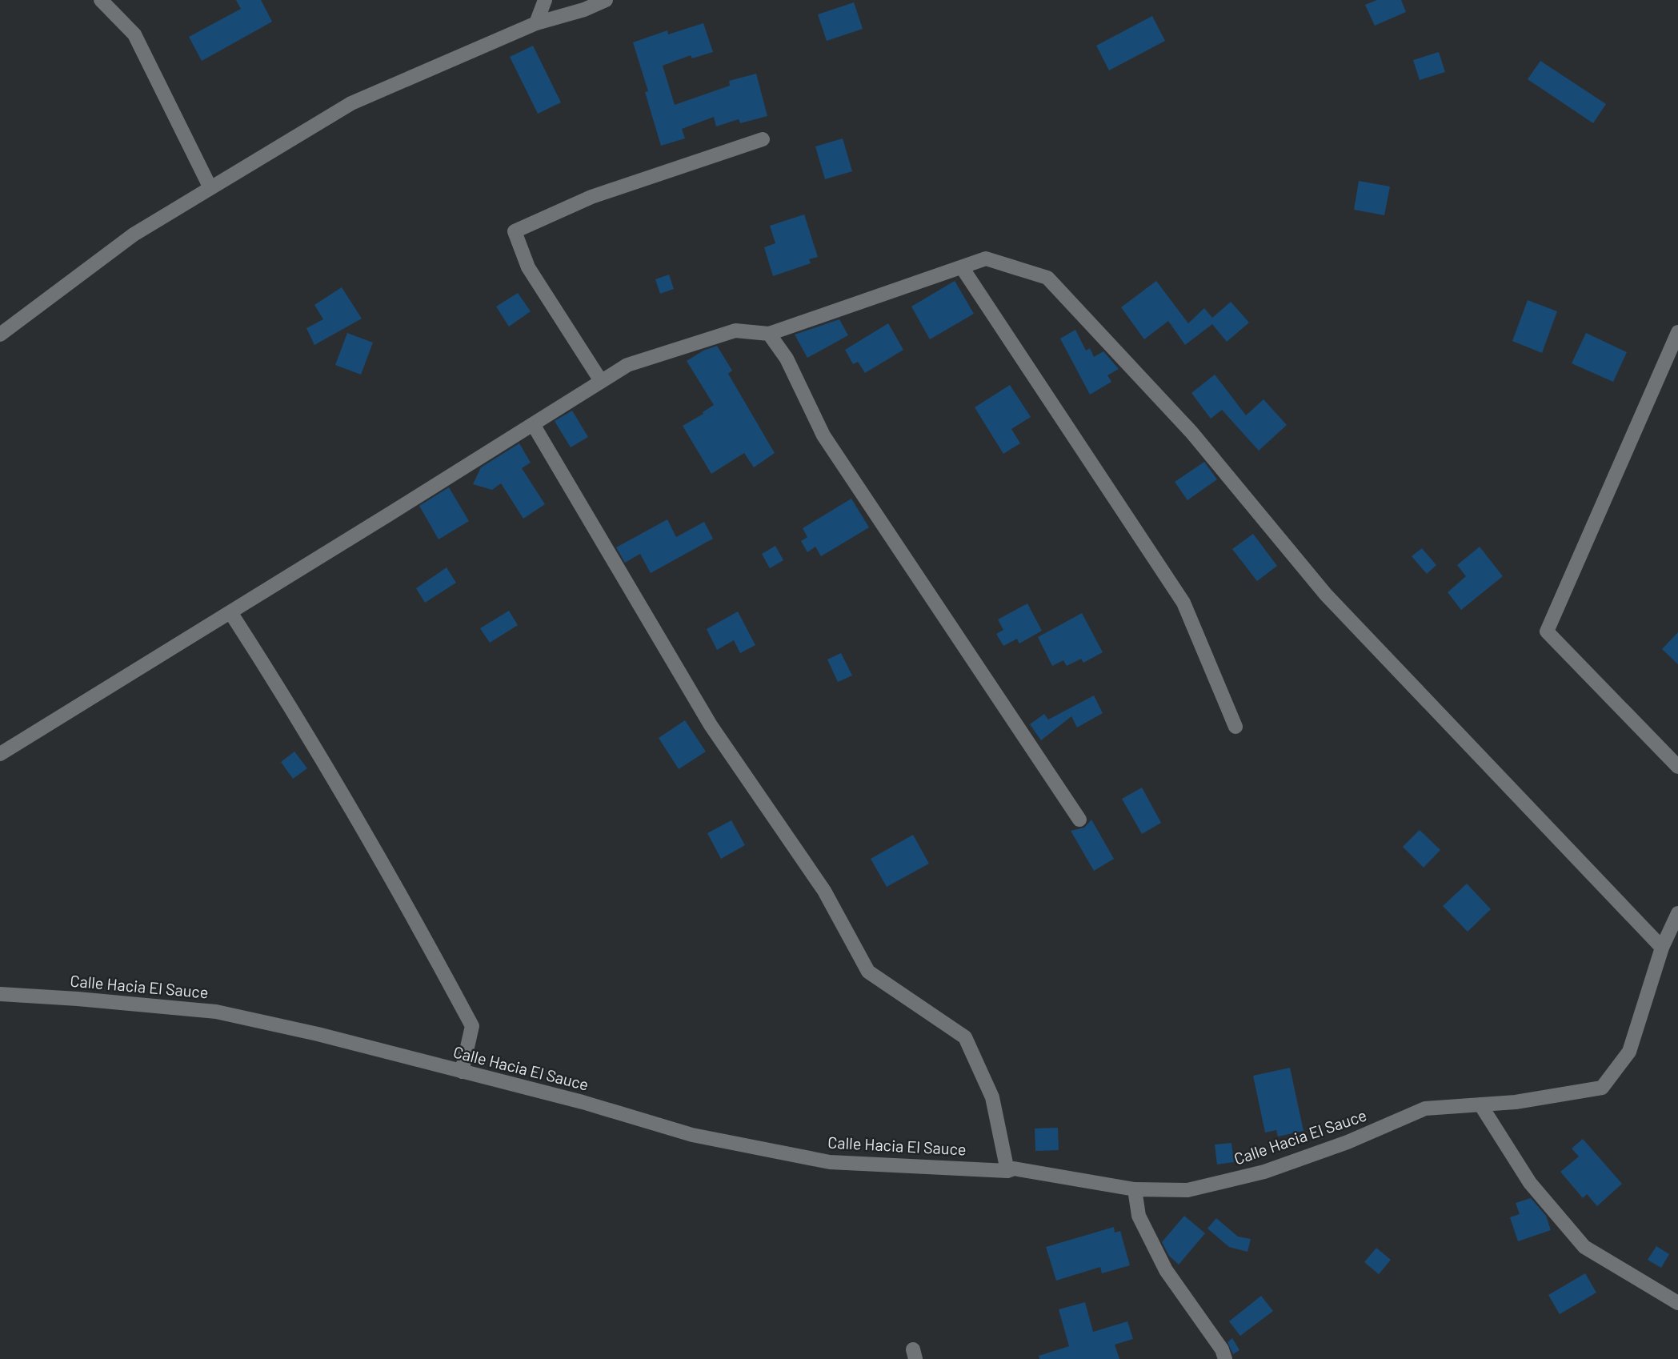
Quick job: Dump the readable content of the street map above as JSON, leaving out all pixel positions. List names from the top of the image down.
{
  "streets": {
    "street": ["Calle Hacia El Sauce"]
  }
}
